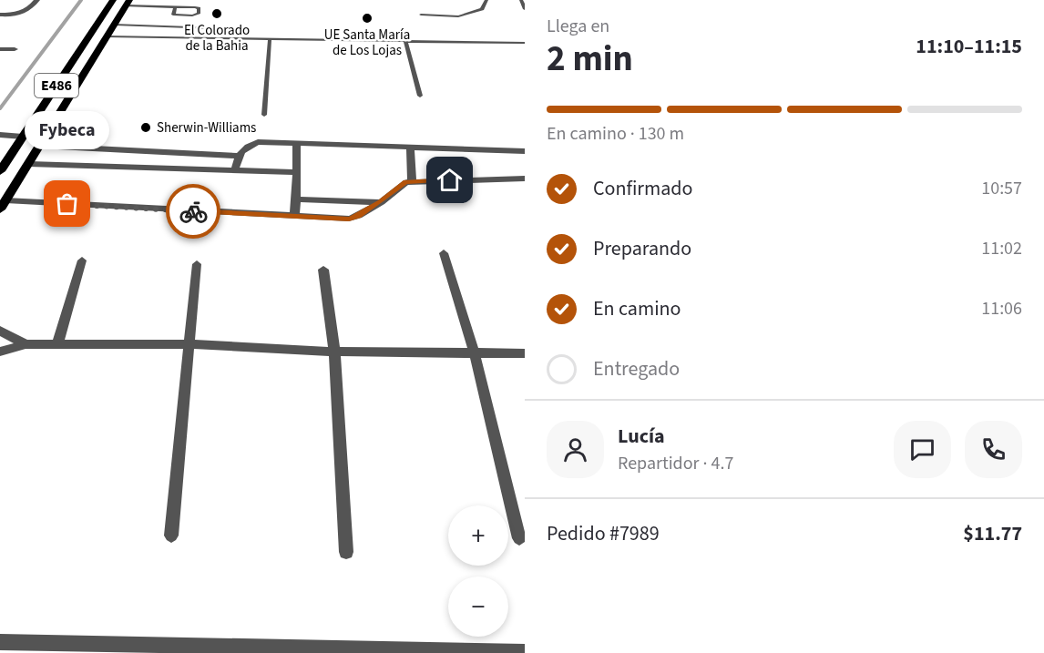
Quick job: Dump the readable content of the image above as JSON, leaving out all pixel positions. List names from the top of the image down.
{
  "streets": {
    "main road": ["E486"]
  },
  "places": [
    "El Colorado de la Bahia",
    "UE Santa María de Los Lojas",
    "Sherwin-Williams",
    "Fybeca"
  ],
  "page": {
    "heading": ["2 min", "Llega en", "11:10–11:15"],
    "panel": [
      "Lucía",
      "Repartidor · 4.7",
      "Pedido #7989",
      "$11.77"
    ],
    "bar": "En camino · 130 m",
    "bubble": "Fybeca",
    "list": [
      ["Confirmado", "10:57"],
      ["Preparando", "11:02"],
      ["En camino", "11:06"],
      "Entregado"
    ],
    "map_buttons": ["+", "−"]
  }
}
